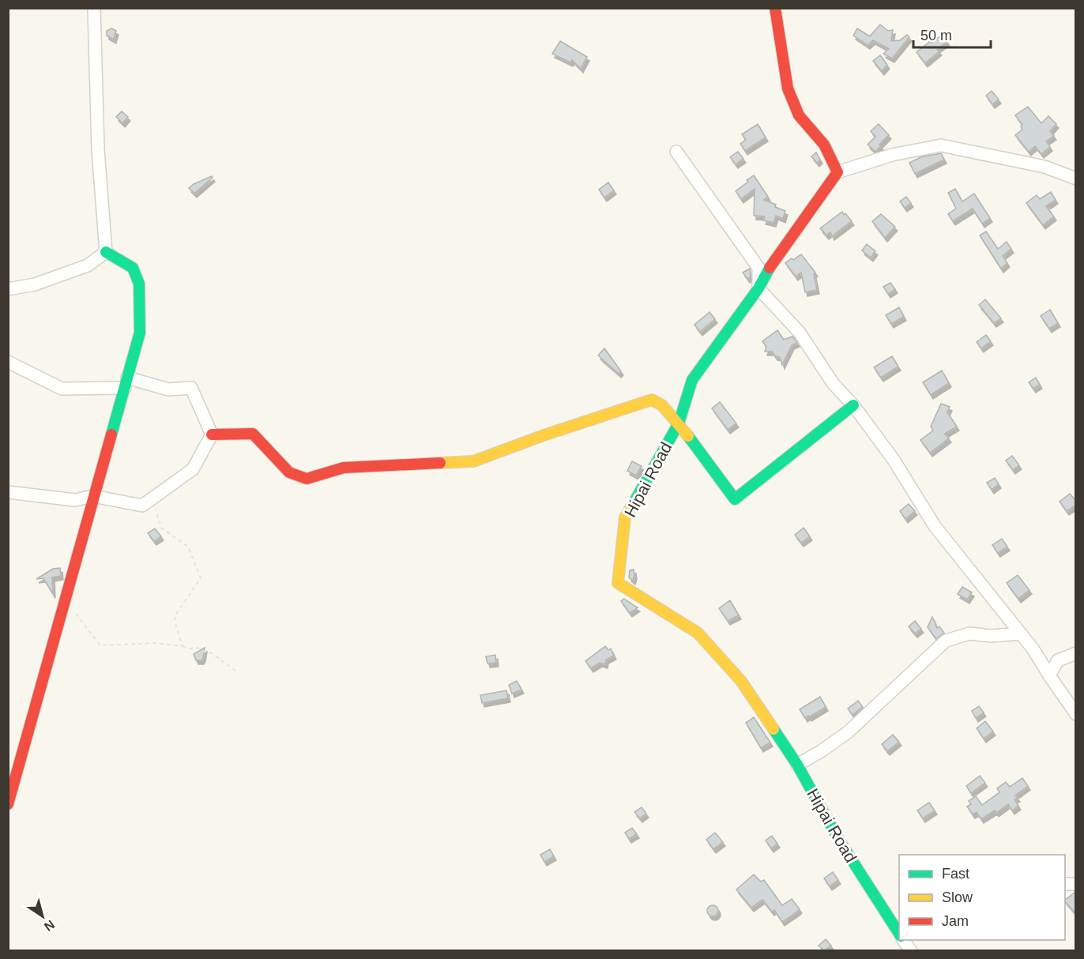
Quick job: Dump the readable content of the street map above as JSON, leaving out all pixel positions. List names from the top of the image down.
{
  "streets": {
    "street": ["Hipai Road"]
  },
  "legend": ["Fast", "Slow", "Jam"],
  "scale_bar": "50 m",
  "north": "bottom right"
}
